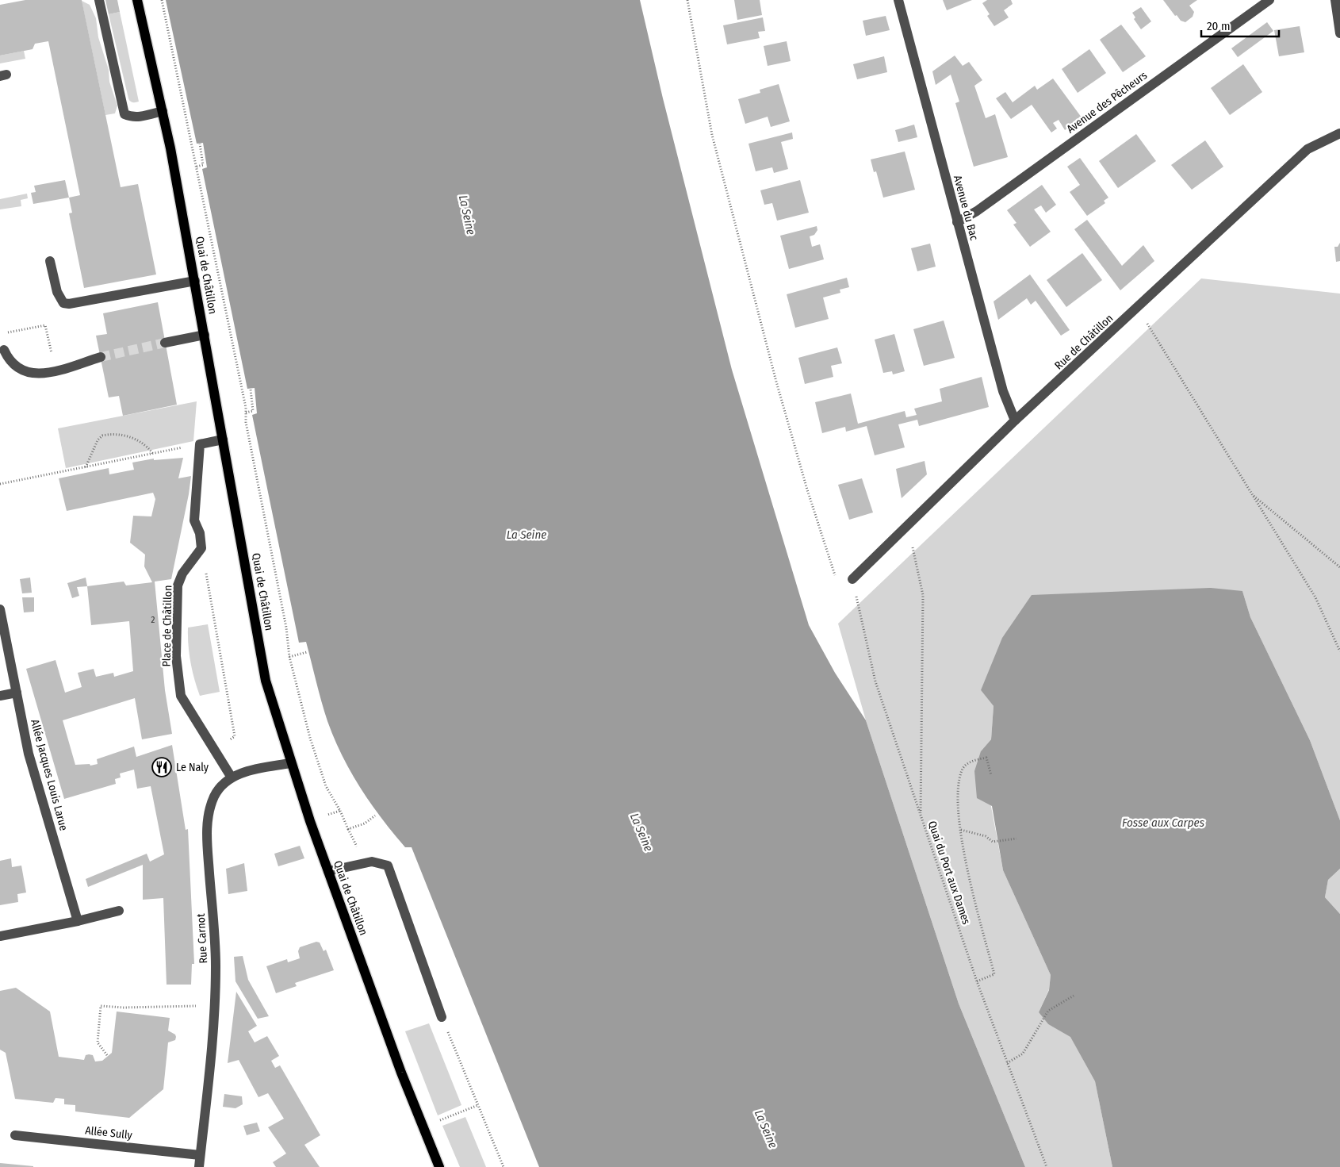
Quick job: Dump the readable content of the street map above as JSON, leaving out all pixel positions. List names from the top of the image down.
{
  "streets": {
    "main road": ["Quai de Châtillon"],
    "street": [
      "Avenue des Pêcheurs",
      "Avenue du Bac",
      "Rue de Châtillon",
      "Place de Châtillon",
      "Allée Jacques Louis Larue",
      "Rue Carnot",
      "Allée Sully"
    ],
    "path": ["Quai du Port aux Dames"]
  },
  "crossings": [
    ["Avenue des Pêcheurs", "Avenue du Bac"],
    ["Avenue du Bac", "Rue de Châtillon"],
    ["Quai de Châtillon", "Rue Carnot"],
    ["Rue de Châtillon", "Quai du Port aux Dames"],
    ["Place de Châtillon", "Rue Carnot"],
    ["Rue Carnot", "Allée Sully"]
  ],
  "water": ["La Seine", "Fosse aux Carpes"],
  "places": {
    "restaurant": ["Le Naly"]
  },
  "house_numbers": ["2"],
  "scale_bar": "20 m"
}
